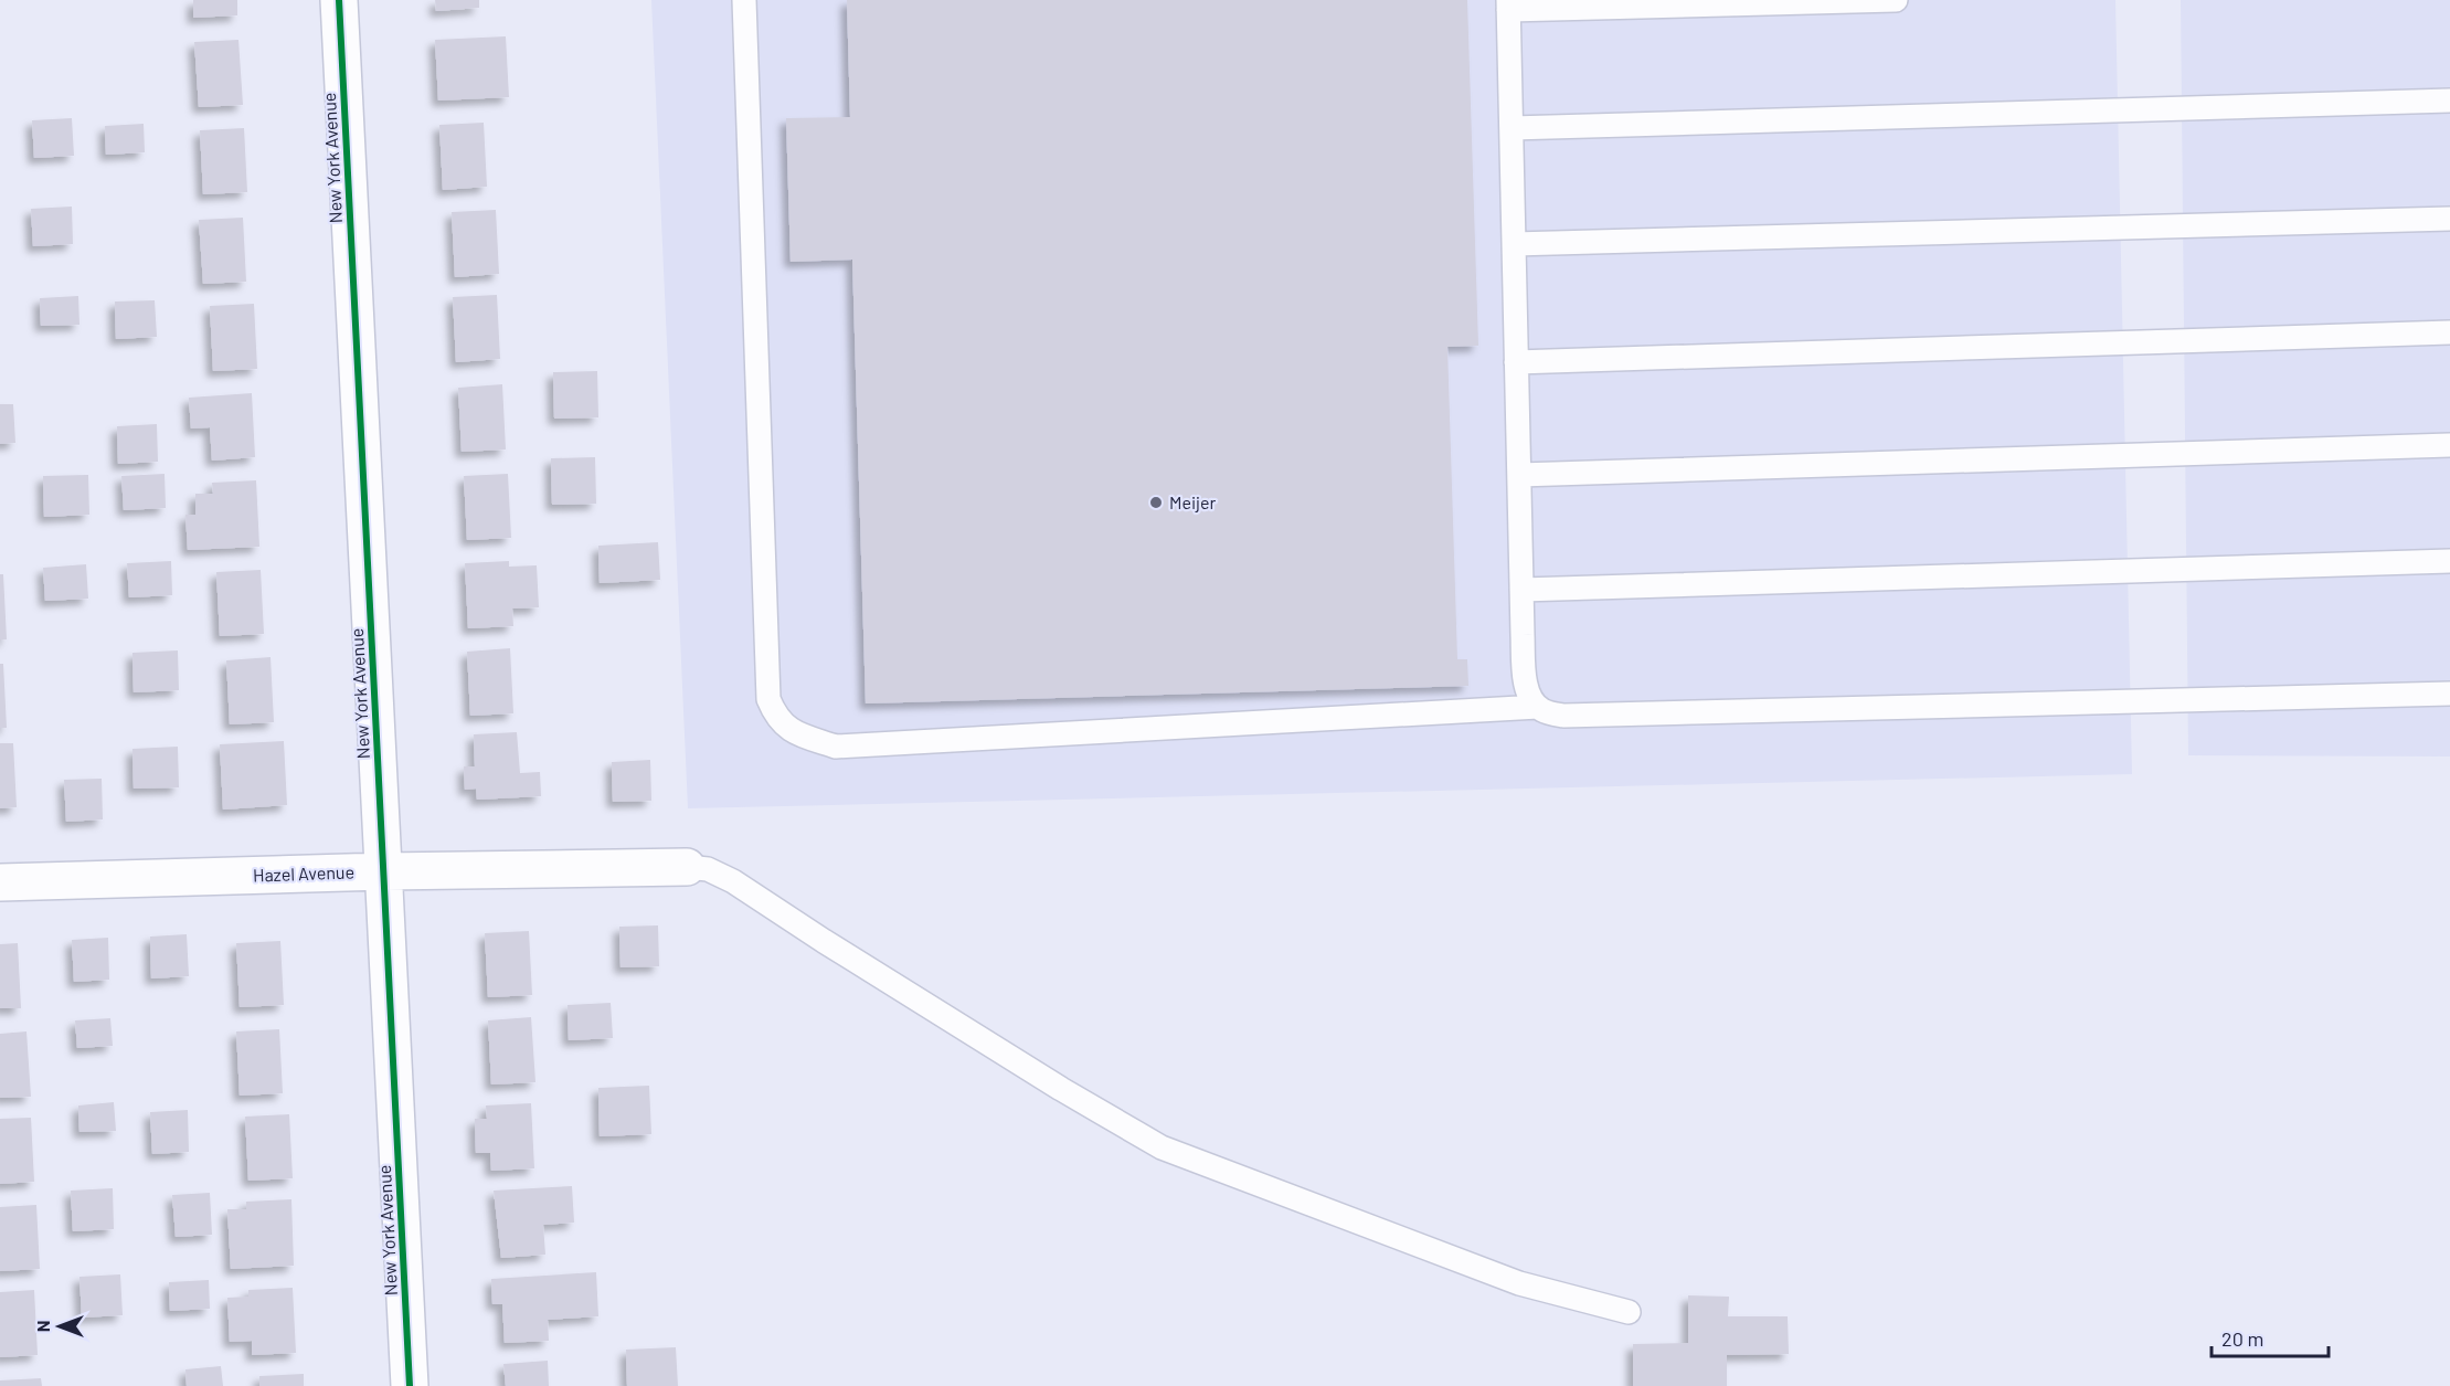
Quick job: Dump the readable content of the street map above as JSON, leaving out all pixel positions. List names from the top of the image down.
{
  "streets": {
    "street": ["New York Avenue", "Hazel Avenue"]
  },
  "crossings": [
    ["New York Avenue", "Hazel Avenue"]
  ],
  "places": ["Meijer"],
  "scale_bar": "20 m",
  "north": "left"
}
